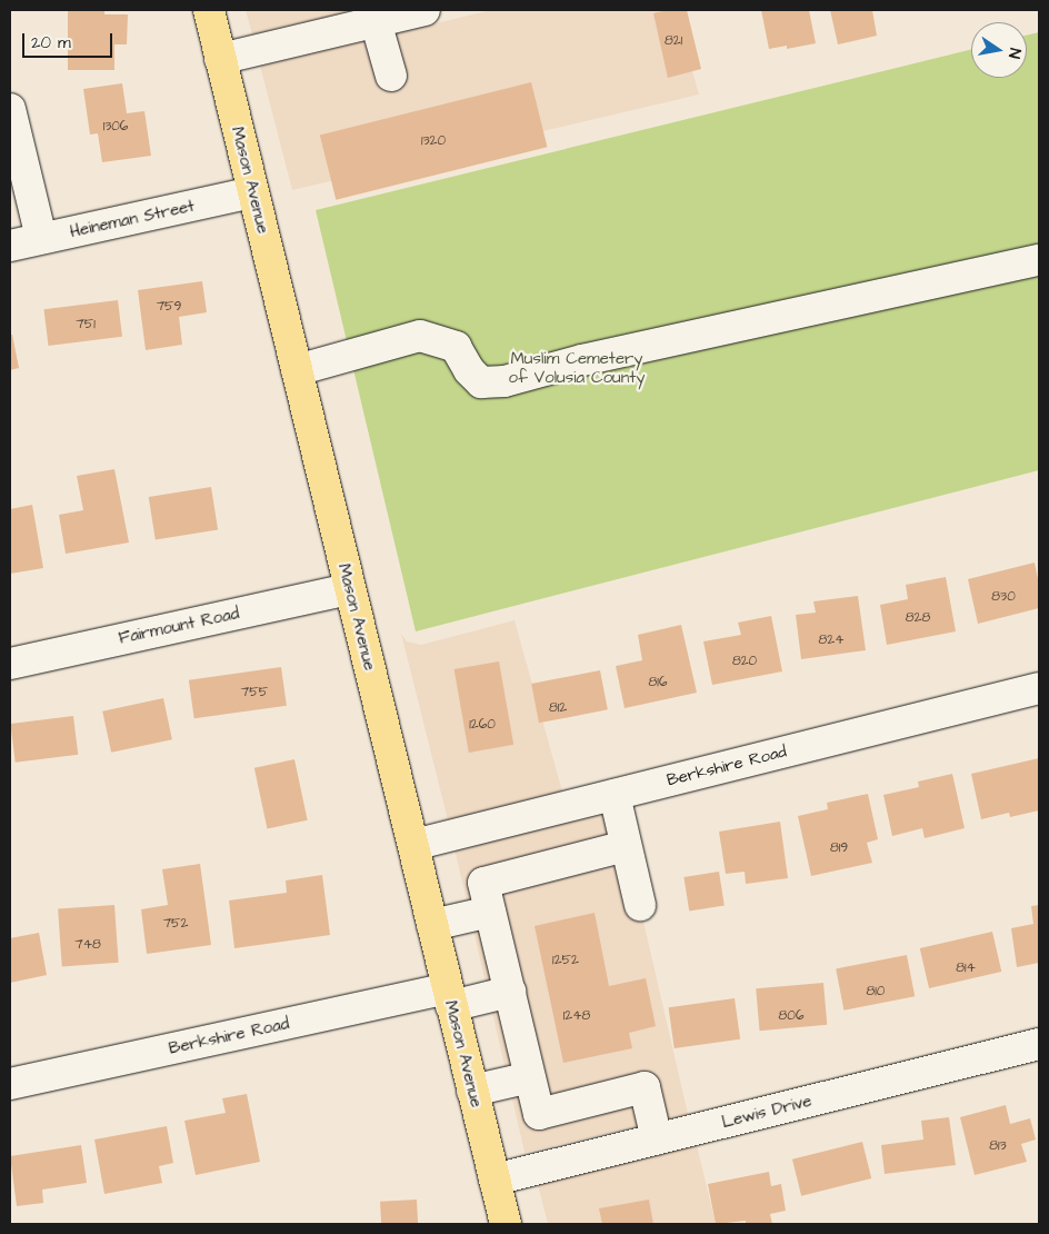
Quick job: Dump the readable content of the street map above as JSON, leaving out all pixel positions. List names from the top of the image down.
{
  "streets": {
    "main road": ["Mason Avenue"],
    "street": [
      "Heineman Street",
      "Fairmount Road",
      "Berkshire Road",
      "Lewis Drive"
    ]
  },
  "crossings": [
    ["Mason Avenue", "Heineman Street"],
    ["Mason Avenue", "Fairmount Road"],
    ["Mason Avenue", "Berkshire Road"],
    ["Mason Avenue", "Lewis Drive"]
  ],
  "parks": ["Muslim Cemetery of Volusia County"],
  "house_numbers": [
    "821",
    "1306",
    "1320",
    "759",
    "751",
    "830",
    "828",
    "824",
    "820",
    "816",
    "755",
    "812",
    "1260",
    "819",
    "752",
    "748",
    "1252",
    "814",
    "810",
    "1248",
    "806",
    "813"
  ],
  "scale_bar": "20 m",
  "north": "right"
}
